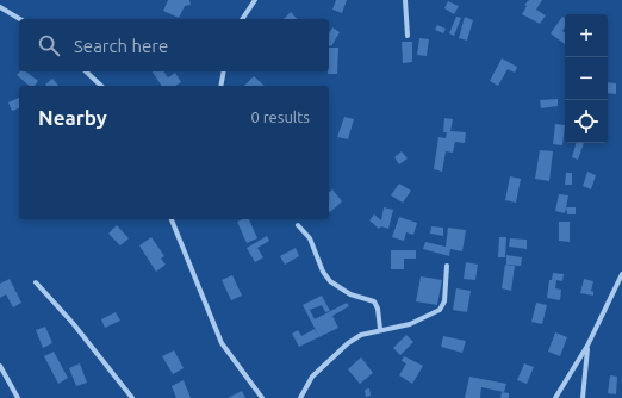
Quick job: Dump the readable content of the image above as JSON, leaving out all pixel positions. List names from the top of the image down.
{
  "page": {
    "map_buttons": ["+", "−"],
    "search": "Search here",
    "heading": ["Nearby", "0 results"]
  }
}
